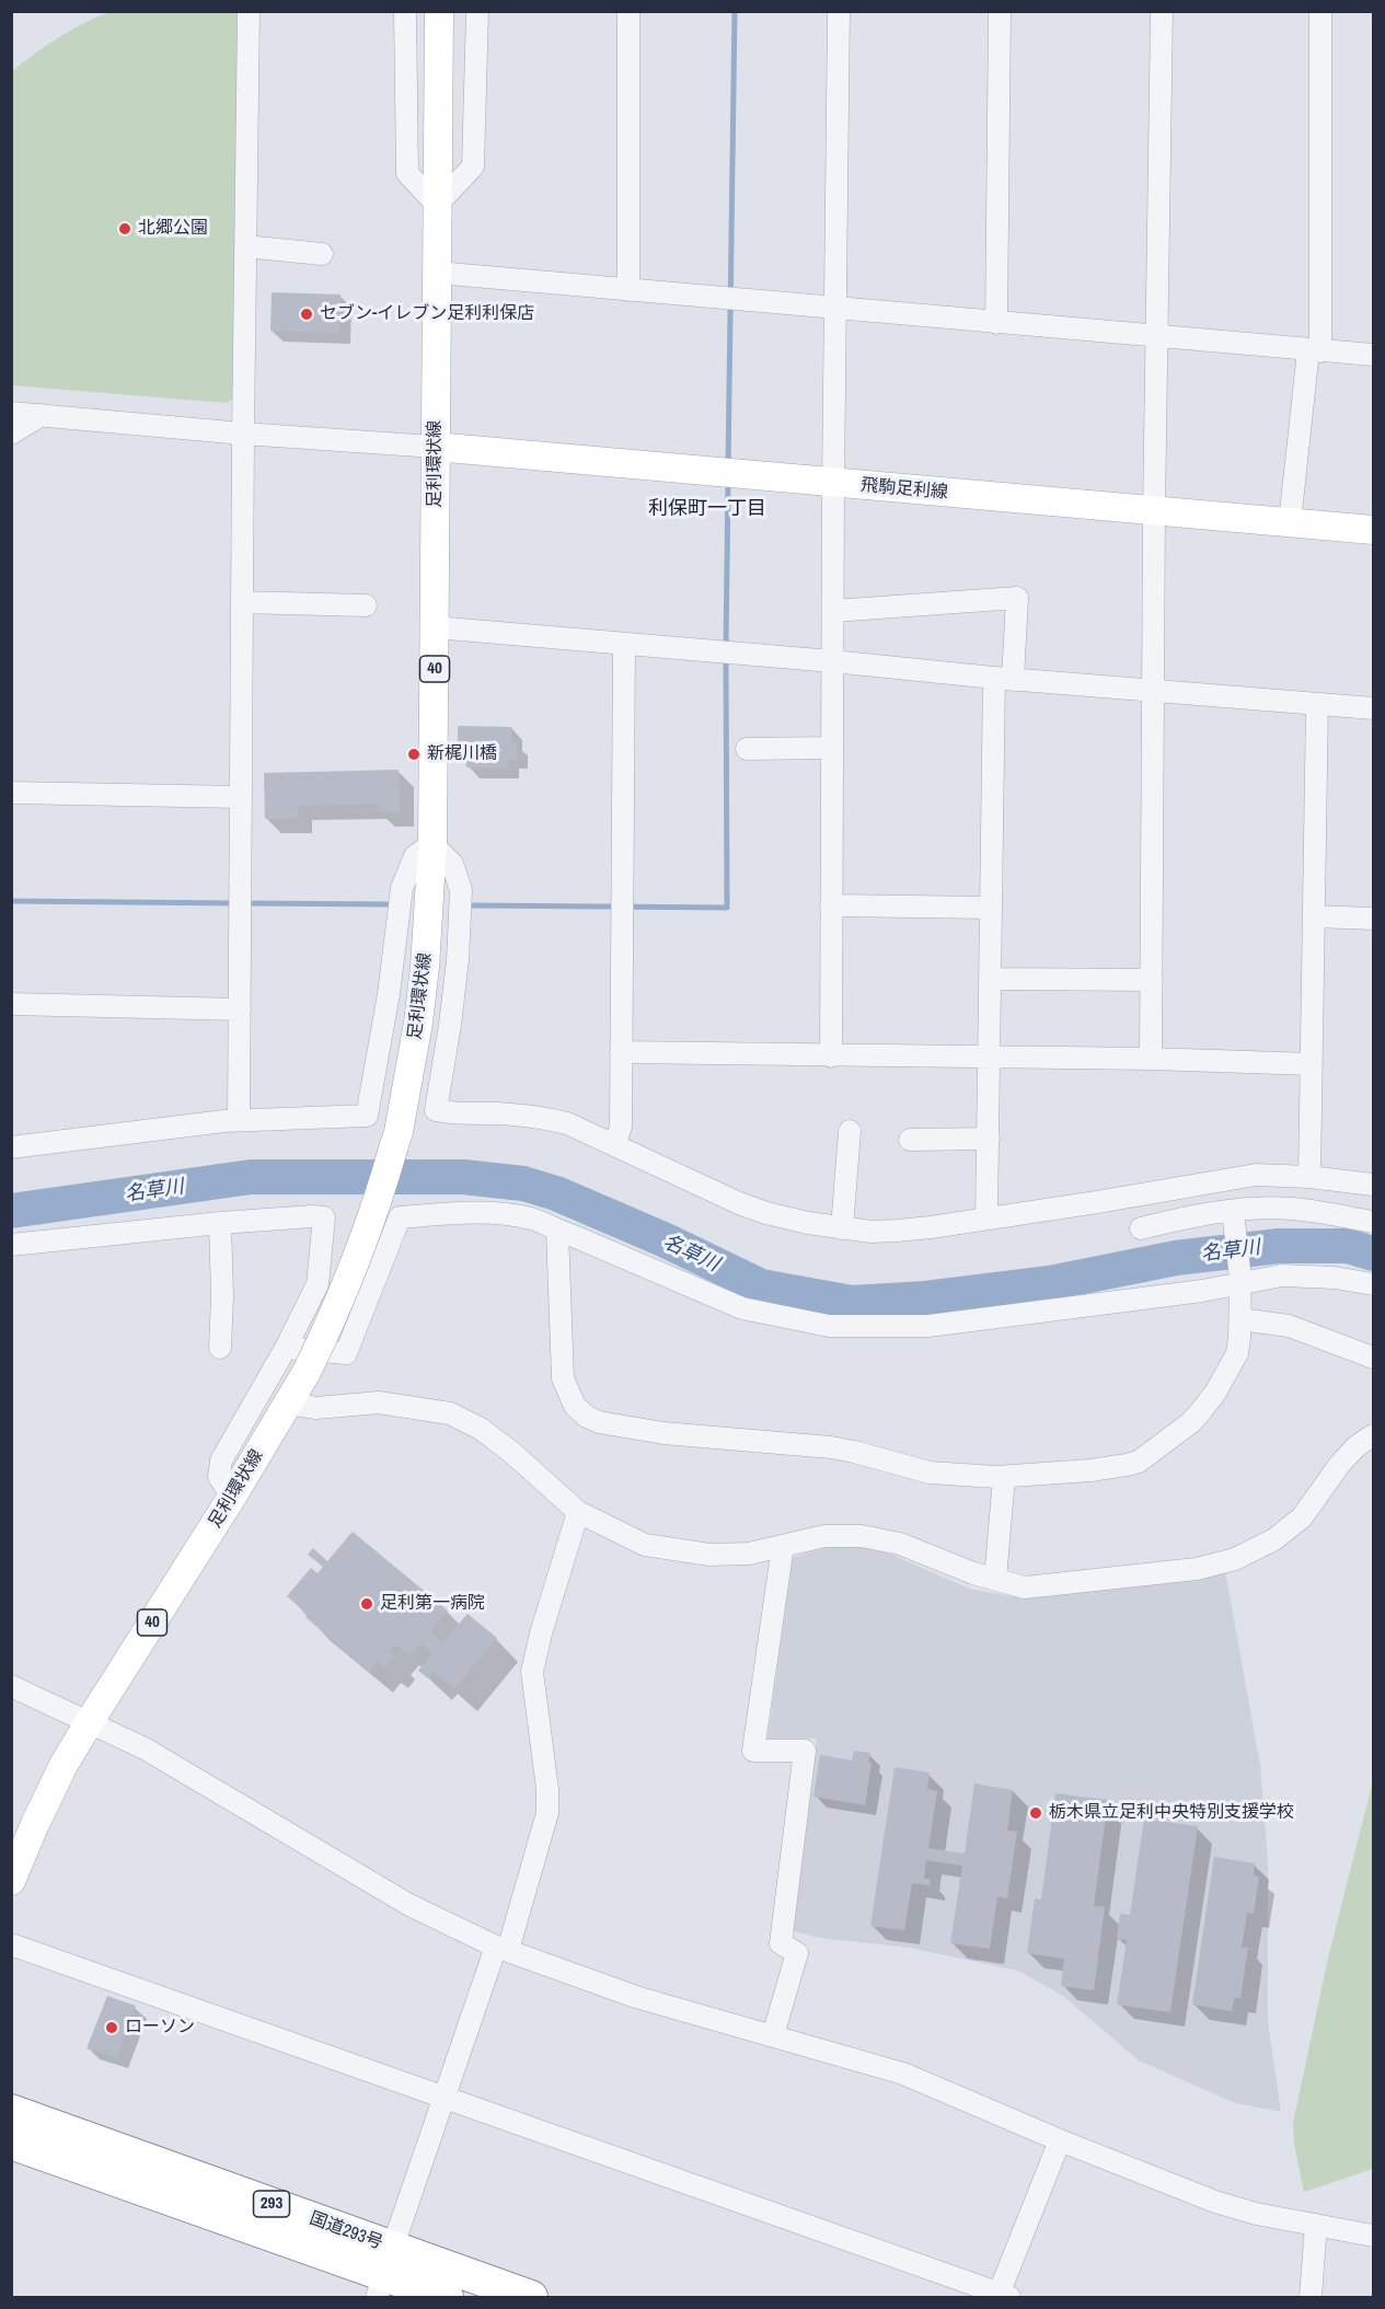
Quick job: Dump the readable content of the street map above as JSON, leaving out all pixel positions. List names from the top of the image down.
{
  "streets": {
    "highway": ["293", "国道293号"],
    "main road": ["足利環状線", "飛駒足利線", "40"]
  },
  "crossings": [
    ["足利環状線", "飛駒足利線"]
  ],
  "districts": ["利保町一丁目"],
  "water": ["名草川"],
  "places": [
    "北郷公園",
    "セブン-イレブン足利利保店",
    "新梶川橋",
    "足利第一病院",
    "栃木県立足利中央特別支援学校",
    "ローソン"
  ]
}
